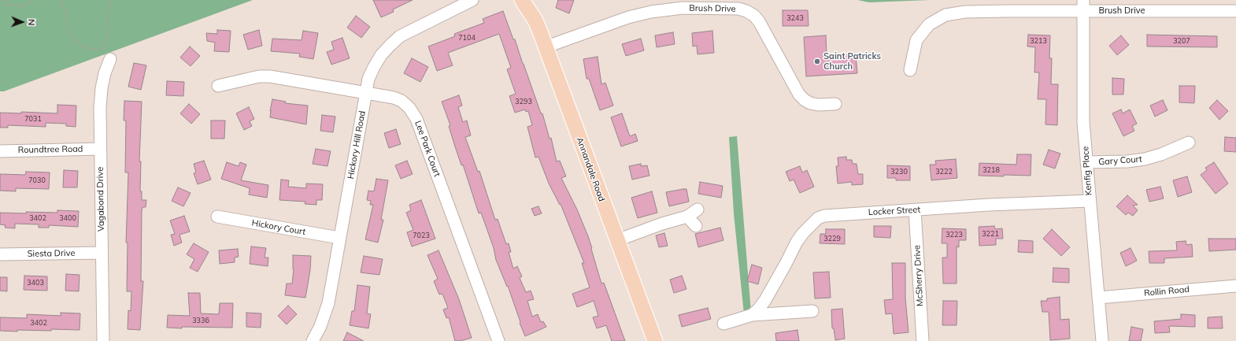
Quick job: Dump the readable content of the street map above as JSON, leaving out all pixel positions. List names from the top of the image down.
{
  "streets": {
    "main road": ["Annandale Road"],
    "street": [
      "Brush Drive",
      "Hickory Hill Road",
      "Lee Park Court",
      "Roundtree Road",
      "Gary Court",
      "Kenfig Place",
      "Vagabond Drive",
      "Locker Street",
      "Hickory Court",
      "Siesta Drive",
      "McSherry Drive",
      "Rollin Road"
    ]
  },
  "crossings": [
    ["Brush Drive", "Annandale Road"],
    ["Brush Drive", "Kenfig Place"],
    ["Hickory Hill Road", "Lee Park Court"],
    ["Hickory Hill Road", "Hickory Court"],
    ["Roundtree Road", "Vagabond Drive"],
    ["Gary Court", "Kenfig Place"],
    ["Kenfig Place", "Locker Street"],
    ["Kenfig Place", "Rollin Road"],
    ["Vagabond Drive", "Siesta Drive"],
    ["Locker Street", "McSherry Drive"]
  ],
  "places": ["Saint Patricks Church"],
  "house_numbers": [
    "3243",
    "7104",
    "3213",
    "3207",
    "3293",
    "7031",
    "3218",
    "3230",
    "3222",
    "7030",
    "3402",
    "3400",
    "3221",
    "3223",
    "7023",
    "3229",
    "3403",
    "3336",
    "3402"
  ],
  "north": "right"
}
